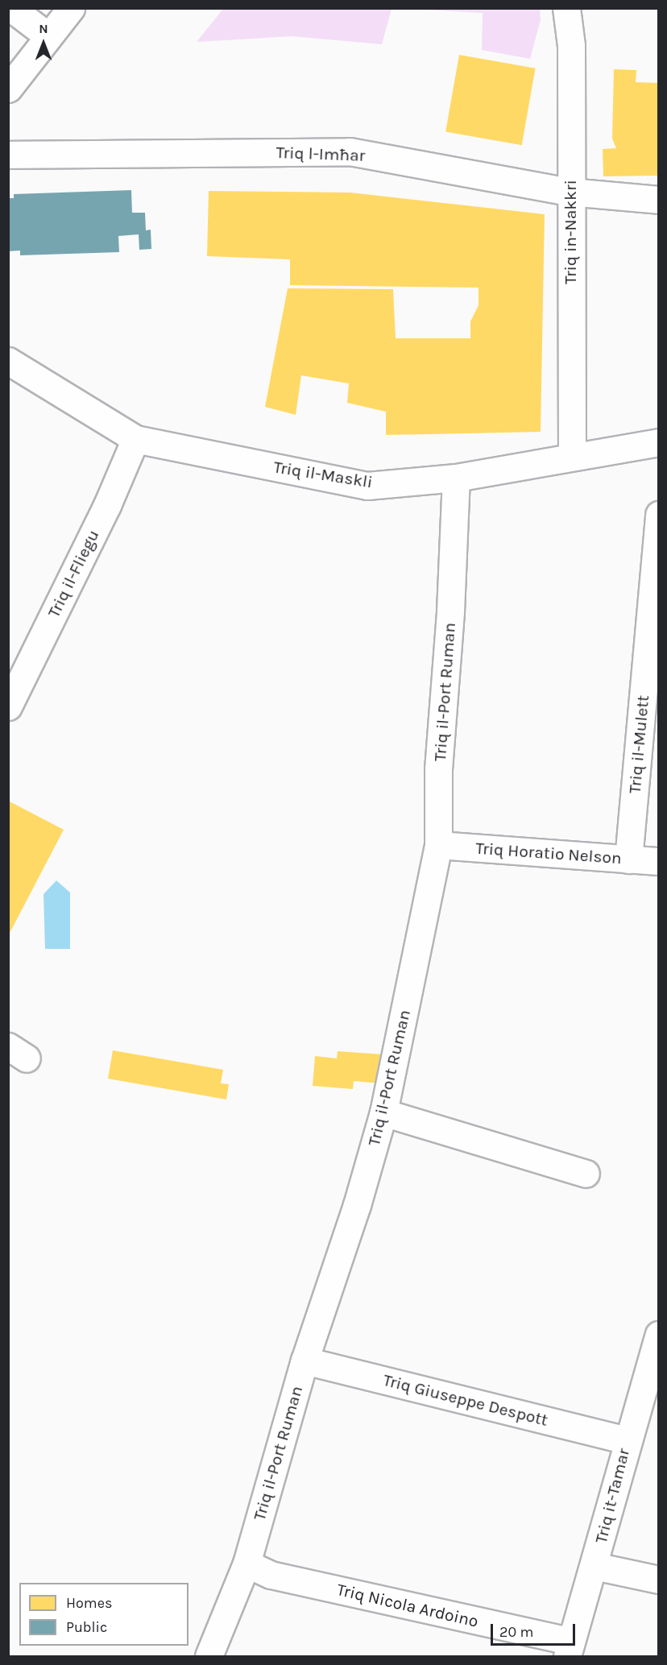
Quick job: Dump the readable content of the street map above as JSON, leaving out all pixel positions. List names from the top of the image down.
{
  "streets": {
    "street": [
      "Triq l-Imħar",
      "Triq in-Nakkri",
      "Triq il-Maskli",
      "Triq il-Fliegu",
      "Triq il-Port Ruman",
      "Triq il-Mulett",
      "Triq Horatio Nelson",
      "Triq Giuseppe Despott",
      "Triq it-Tamar",
      "Triq Nicola Ardoino"
    ]
  },
  "crossings": [
    ["Triq l-Imħar", "Triq in-Nakkri"],
    ["Triq in-Nakkri", "Triq il-Maskli"],
    ["Triq il-Maskli", "Triq il-Fliegu"],
    ["Triq il-Maskli", "Triq il-Port Ruman"],
    ["Triq il-Port Ruman", "Triq Horatio Nelson"],
    ["Triq il-Port Ruman", "Triq Giuseppe Despott"],
    ["Triq il-Port Ruman", "Triq Nicola Ardoino"],
    ["Triq il-Mulett", "Triq Horatio Nelson"],
    ["Triq Giuseppe Despott", "Triq it-Tamar"],
    ["Triq it-Tamar", "Triq Nicola Ardoino"]
  ],
  "legend": ["Homes", "Public"],
  "scale_bar": "20 m",
  "north": "top"
}
